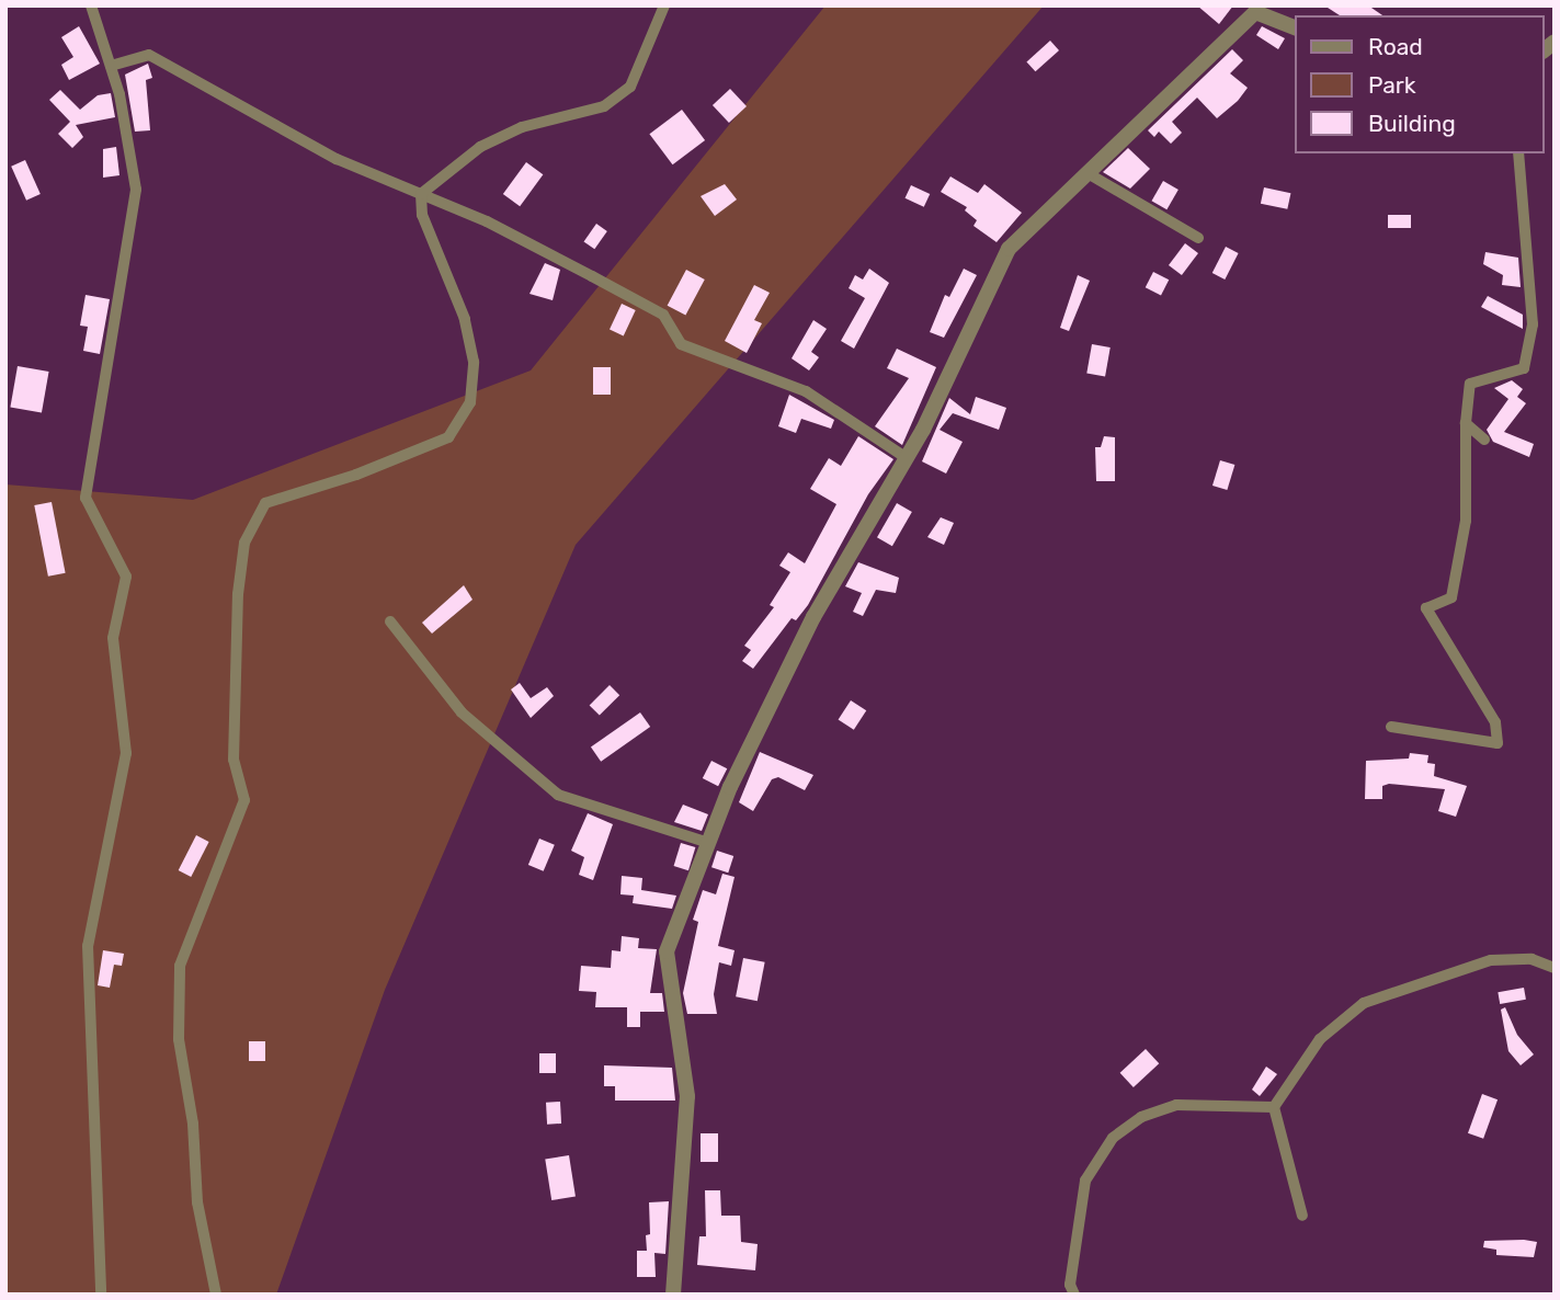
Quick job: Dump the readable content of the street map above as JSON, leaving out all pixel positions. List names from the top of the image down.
{
  "legend": ["Road", "Park", "Building"]
}
